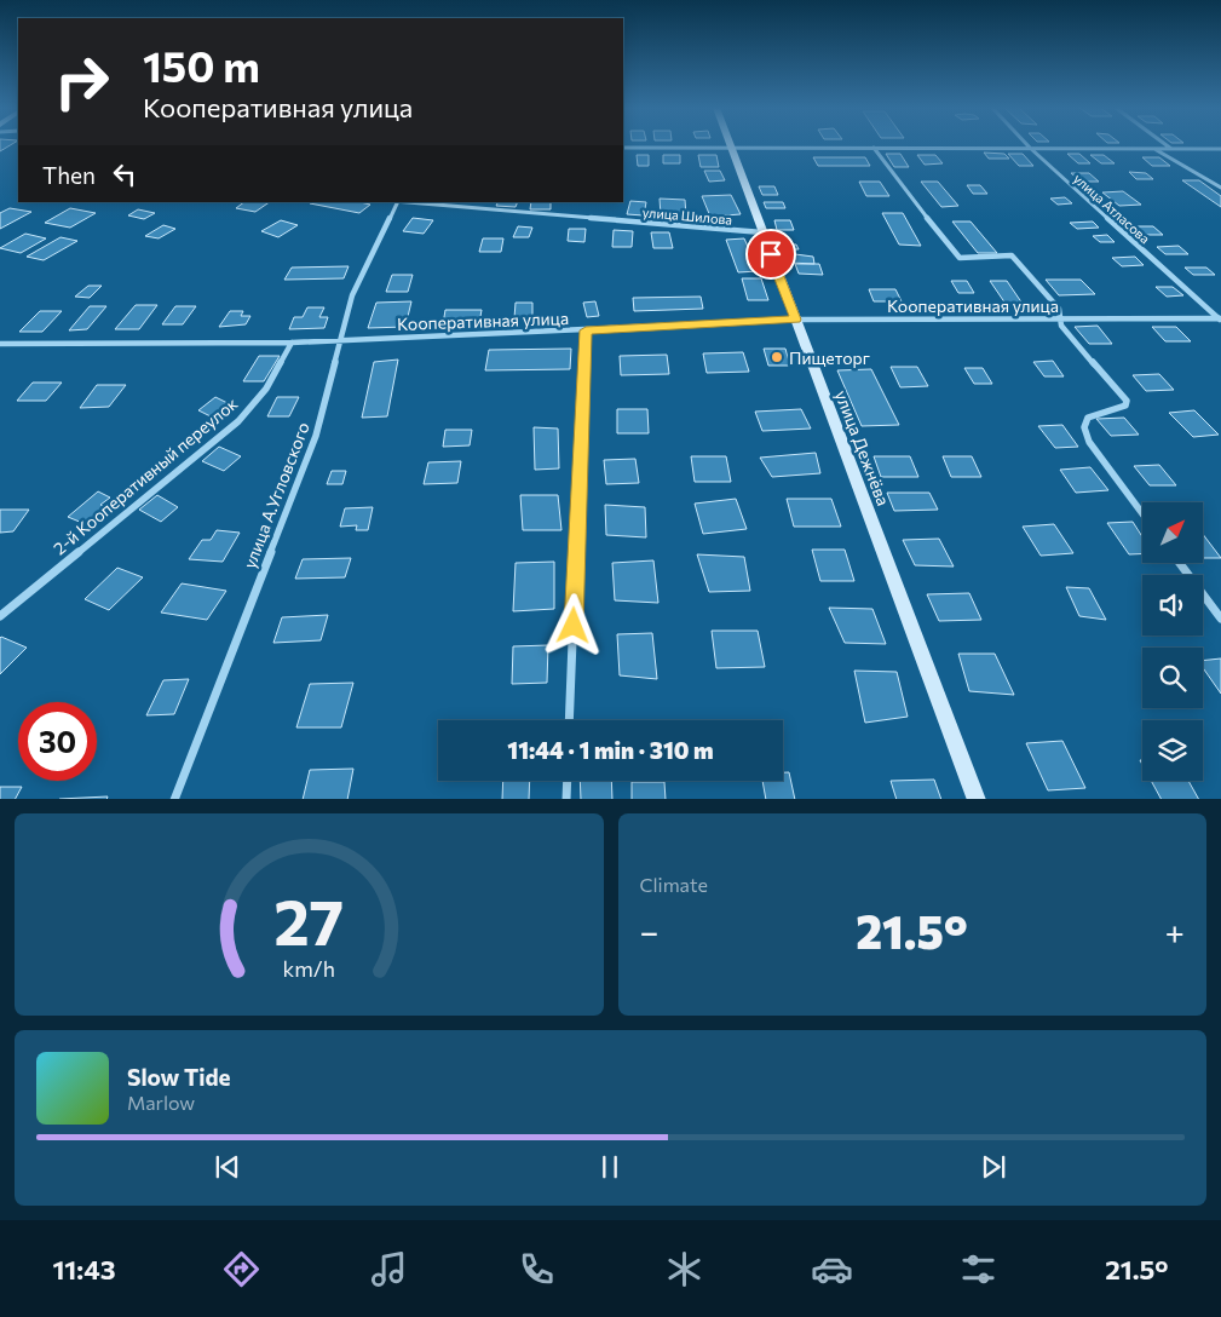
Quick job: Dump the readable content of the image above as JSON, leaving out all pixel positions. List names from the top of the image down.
{
  "streets": {
    "main road": ["улица Дежнёва"],
    "street": [
      "улица Атласова",
      "улица Шилова",
      "Кооперативная улица",
      "2-й Кооперативный переулок",
      "улица А.Угловского"
    ]
  },
  "crossings": [
    ["улица Атласова", "Кооперативная улица"],
    ["улица Шилова", "улица Дежнёва"],
    ["улица Шилова", "улица А.Угловского"],
    ["Кооперативная улица", "улица Дежнёва"],
    ["Кооперативная улица", "2-й Кооперативный переулок"],
    ["Кооперативная улица", "улица А.Угловского"]
  ],
  "places": ["Пищеторг"],
  "north": "top right",
  "page": {
    "turn": ["150 m", "Кооперативная улица"],
    "then": "Then",
    "limit": "30",
    "trip": "11:44 · 1 min · 310 m",
    "tile": "Climate",
    "heat": ["−", "21.5°", "+"],
    "song": ["Slow Tide", "Marlow"],
    "tabs": ["11:43", "21.5°"],
    "gauge": ["27", "km/h"]
  }
}
